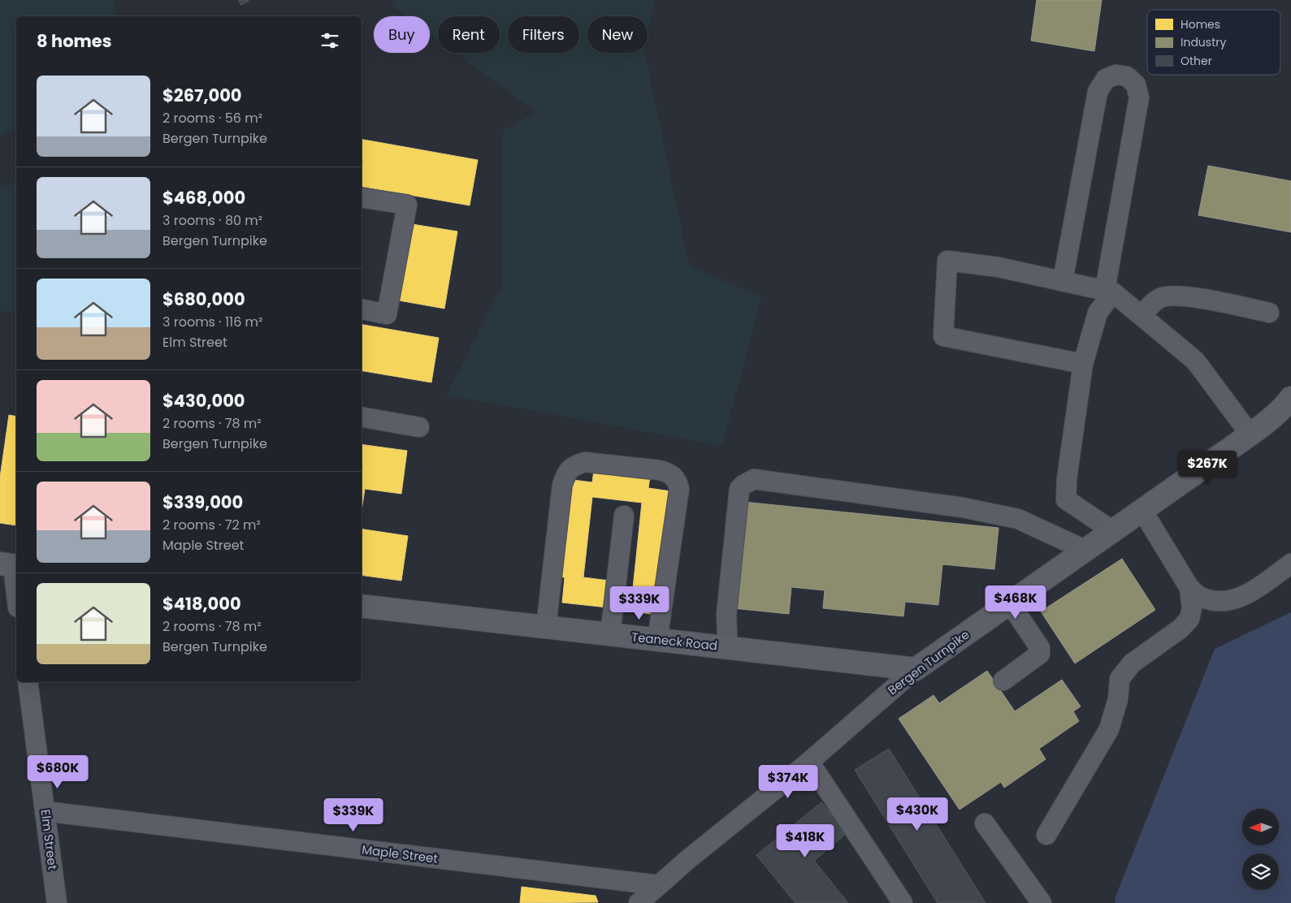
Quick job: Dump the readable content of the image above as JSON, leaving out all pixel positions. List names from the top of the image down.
{
  "streets": {
    "main road": ["Teaneck Road", "Bergen Turnpike"],
    "street": ["Elm Street", "Maple Street"]
  },
  "crossings": [
    ["Teaneck Road", "Bergen Turnpike"],
    ["Bergen Turnpike", "Maple Street"],
    ["Elm Street", "Maple Street"]
  ],
  "legend": ["Homes", "Industry", "Other"],
  "north": "left",
  "page": {
    "chip": [
      "Buy",
      "Rent",
      "Filters",
      "New"
    ],
    "heading": "8 homes",
    "list": [
      {
        "name": "$267,000",
        "note": "2 rooms · 56 m² · Bergen Turnpike"
      },
      {
        "name": "$468,000",
        "note": "3 rooms · 80 m² · Bergen Turnpike"
      },
      {
        "name": "$680,000",
        "note": "3 rooms · 116 m² · Elm Street"
      },
      {
        "name": "$430,000",
        "note": "2 rooms · 78 m² · Bergen Turnpike"
      },
      {
        "name": "$339,000",
        "note": "2 rooms · 72 m² · Maple Street"
      },
      {
        "name": "$418,000",
        "note": "2 rooms · 78 m² · Bergen Turnpike"
      }
    ],
    "price": [
      "$267K",
      "$468K",
      "$339K",
      "$680K",
      "$374K",
      "$430K",
      "$339K",
      "$418K"
    ]
  }
}
